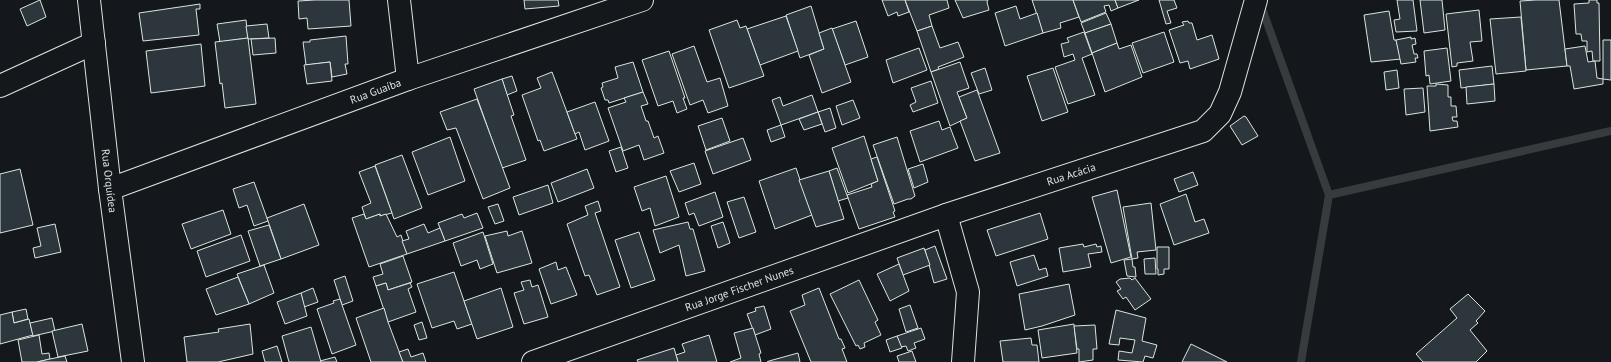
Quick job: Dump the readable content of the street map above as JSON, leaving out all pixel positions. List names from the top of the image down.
{
  "streets": {
    "street": [
      "Rua Guaíba",
      "Rua Acácia",
      "Rua Orquídea",
      "Rua Jorge Fischer Nunes"
    ]
  },
  "crossings": [
    ["Rua Guaíba", "Rua Orquídea"],
    ["Rua Acácia", "Rua Jorge Fischer Nunes"]
  ]
}
